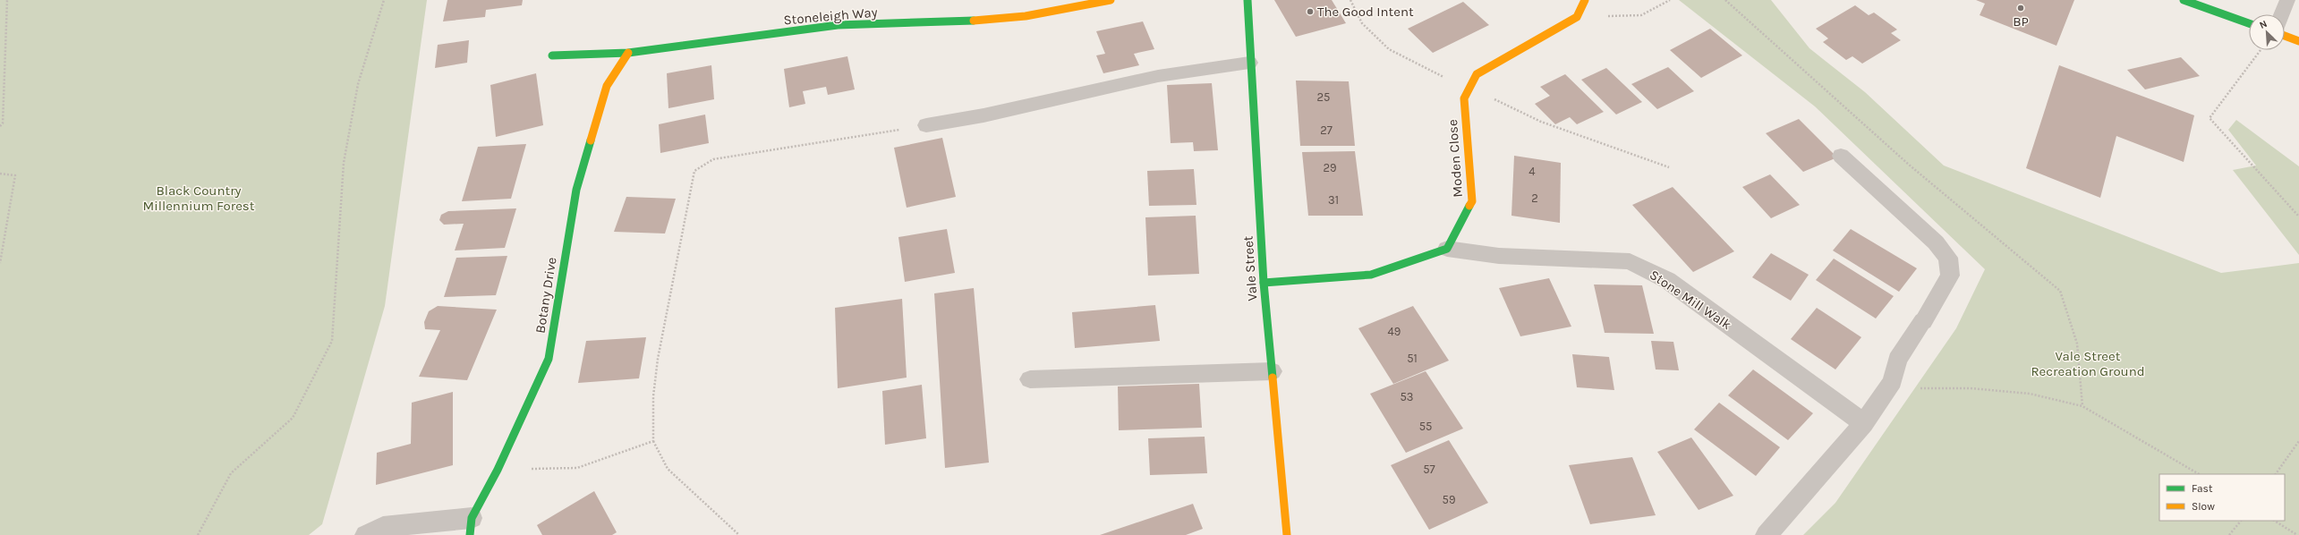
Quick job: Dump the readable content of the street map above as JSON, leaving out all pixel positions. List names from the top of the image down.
{
  "streets": {
    "street": [
      "Stoneleigh Way",
      "Moden Close",
      "Vale Street",
      "Botany Drive",
      "Stone Mill Walk"
    ]
  },
  "crossings": [
    ["Stoneleigh Way", "Botany Drive"],
    ["Moden Close", "Stone Mill Walk"]
  ],
  "parks": ["Black Country Millennium Forest", "Vale Street Recreation Ground"],
  "places": ["BP", "The Good Intent"],
  "house_numbers": [
    "25",
    "27",
    "29",
    "4",
    "2",
    "31",
    "49",
    "51",
    "53",
    "55",
    "57",
    "59"
  ],
  "legend": ["Fast", "Slow"],
  "north": "top left"
}
